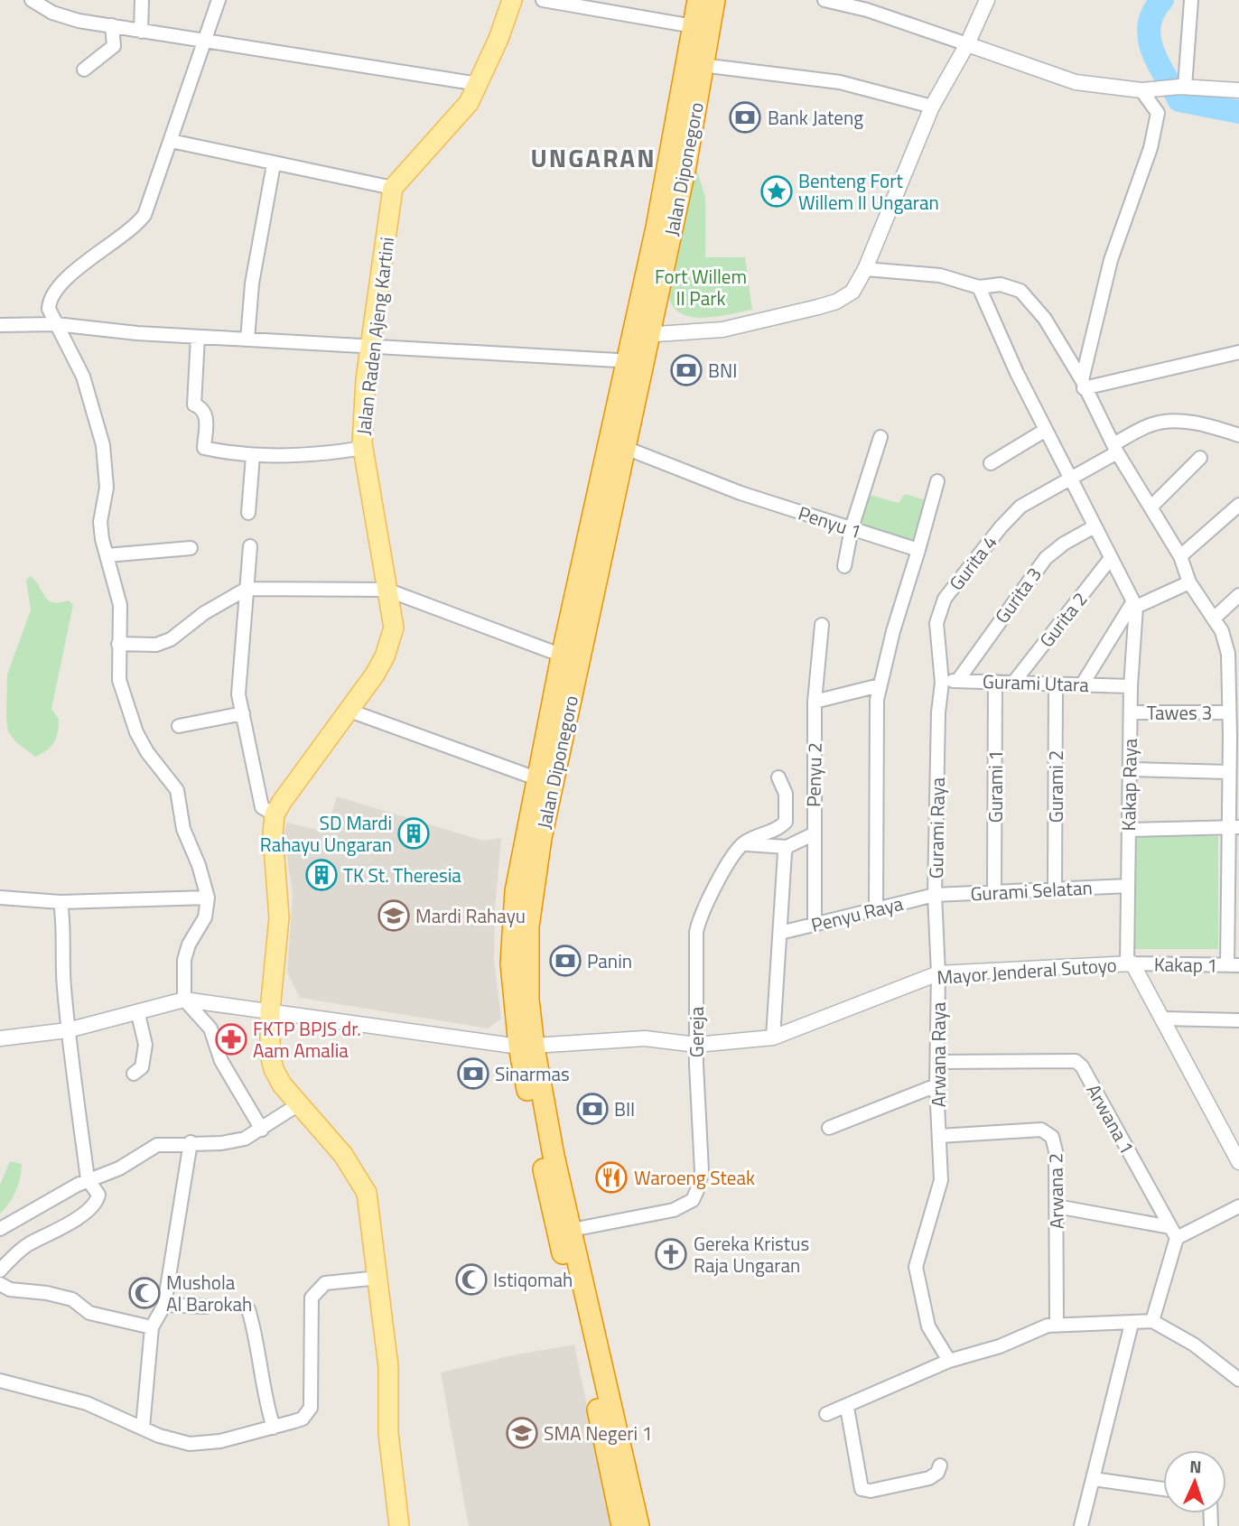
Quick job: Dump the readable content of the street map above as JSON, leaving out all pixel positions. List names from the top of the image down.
{
  "streets": {
    "highway": ["Jalan Diponegoro"],
    "main road": ["Jalan Raden Ajeng Kartini"],
    "street": [
      "Penyu 1",
      "Gurita 4",
      "Gurita 3",
      "Gurita 2",
      "Gurami Utara",
      "Tawes 3",
      "Penyu 2",
      "Kakap Raya",
      "Gurami 1",
      "Gurami 2",
      "Gurami Raya",
      "Gurami Selatan",
      "Penyu Raya",
      "Kakap 1",
      "Mayor Jenderal Sutoyo",
      "Gereja",
      "Arwana Raya",
      "Arwana 1",
      "Arwana 2"
    ]
  },
  "crossings": [
    ["Jalan Diponegoro", "Penyu 1"],
    ["Jalan Diponegoro", "Mayor Jenderal Sutoyo"],
    ["Jalan Diponegoro", "Gereja"],
    ["Gurita 4", "Gurami Utara"],
    ["Gurita 4", "Gurami Raya"],
    ["Gurita 3", "Gurami Utara"],
    ["Gurita 2", "Gurami Utara"],
    ["Gurami Utara", "Kakap Raya"],
    ["Gurami Utara", "Gurami 1"],
    ["Gurami Utara", "Gurami 2"],
    ["Gurami Utara", "Gurami Raya"],
    ["Tawes 3", "Kakap Raya"],
    ["Penyu 2", "Penyu Raya"],
    ["Kakap Raya", "Gurami Selatan"],
    ["Kakap Raya", "Kakap 1"],
    ["Kakap Raya", "Mayor Jenderal Sutoyo"],
    ["Gurami 1", "Gurami Selatan"],
    ["Gurami 2", "Gurami Selatan"],
    ["Gurami Raya", "Gurami Selatan"],
    ["Gurami Raya", "Penyu Raya"],
    ["Gurami Raya", "Mayor Jenderal Sutoyo"],
    ["Gurami Raya", "Arwana Raya"],
    ["Gurami Selatan", "Penyu Raya"],
    ["Kakap 1", "Mayor Jenderal Sutoyo"],
    ["Mayor Jenderal Sutoyo", "Gereja"],
    ["Mayor Jenderal Sutoyo", "Arwana Raya"],
    ["Arwana Raya", "Arwana 1"],
    ["Arwana Raya", "Arwana 2"]
  ],
  "districts": ["UNGARAN"],
  "parks": ["Fort Willem II Park"],
  "places": {
    "bank": [
      "Bank Jateng",
      "BNI",
      "Panin",
      "Sinarmas",
      "BII"
    ],
    "place": ["Benteng Fort Willem II Ungaran"],
    "building": ["SD Mardi Rahayu Ungaran", "TK St. Theresia"],
    "school or university": ["Mardi Rahayu", "SMA Negeri 1"],
    "pharmacy": ["FKTP BPJS dr. Aam Amalia"],
    "restaurant": ["Waroeng Steak"],
    "church": ["Gereka Kristus Raja Ungaran"],
    "mosque": ["Istiqomah", "Mushola Al Barokah"]
  },
  "north": "top"
}
